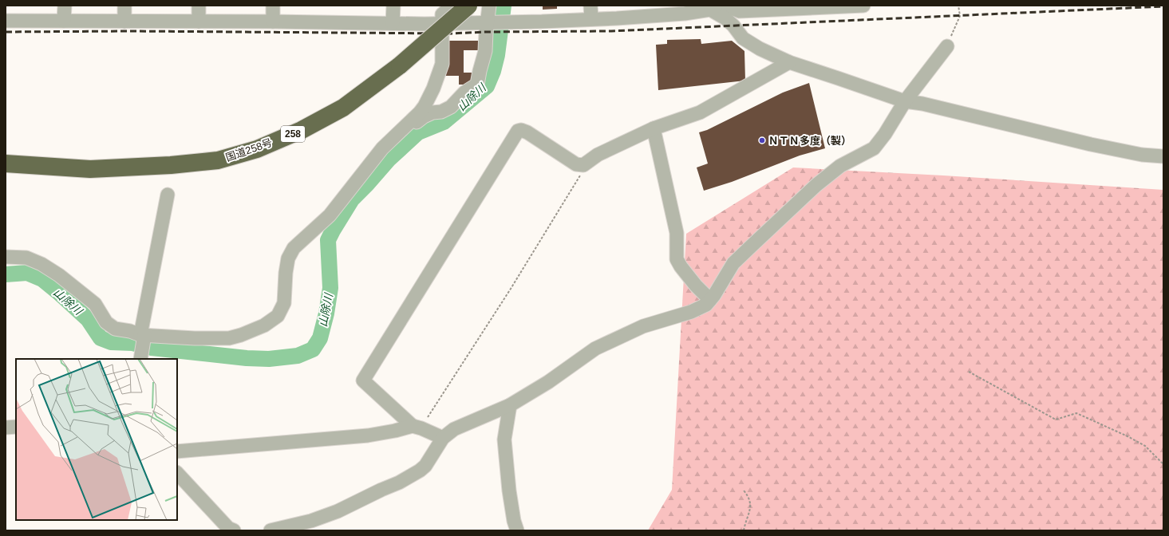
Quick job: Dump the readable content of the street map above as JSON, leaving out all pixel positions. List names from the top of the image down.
{
  "streets": {
    "highway": ["258", "国道258号"]
  },
  "water": ["山除川"],
  "places": ["ＮＴＮ多度（製）"]
}
